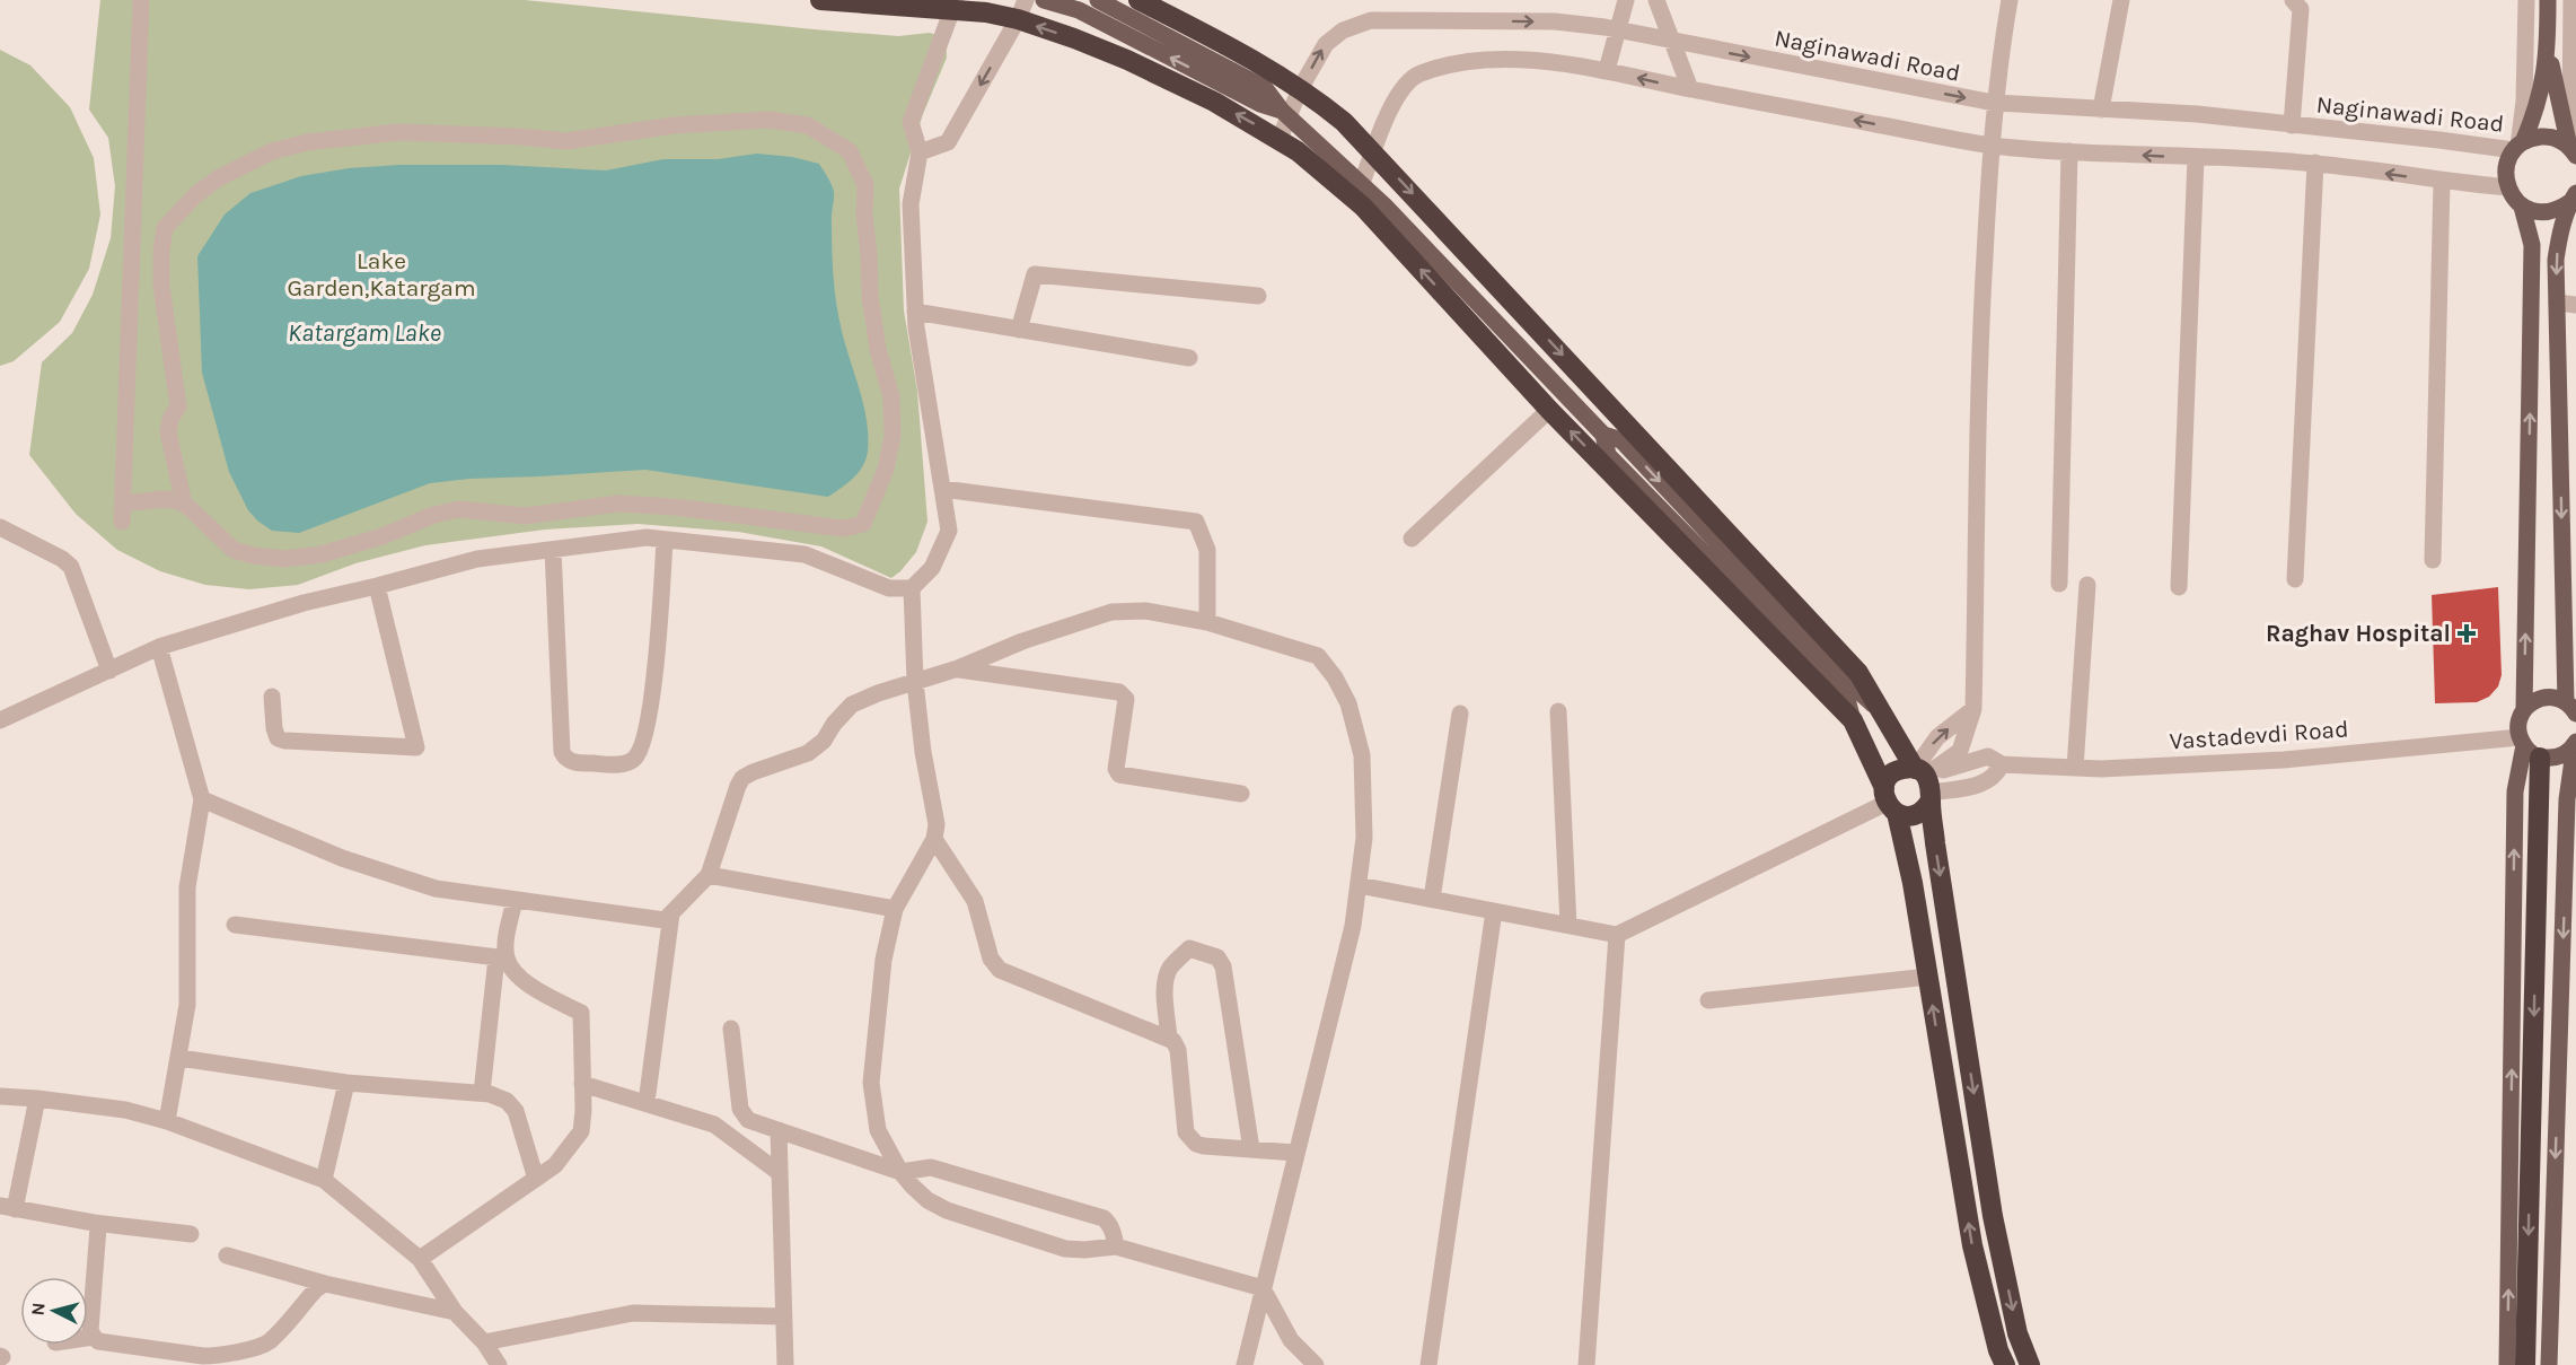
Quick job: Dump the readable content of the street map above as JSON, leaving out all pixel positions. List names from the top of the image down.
{
  "streets": {
    "street": ["Naginawadi Road", "Vastadevdi Road"]
  },
  "water": ["Katargam Lake"],
  "parks": ["Lake Garden,Katargam"],
  "places": {
    "health": ["Raghav Hospital"]
  },
  "north": "left"
}
